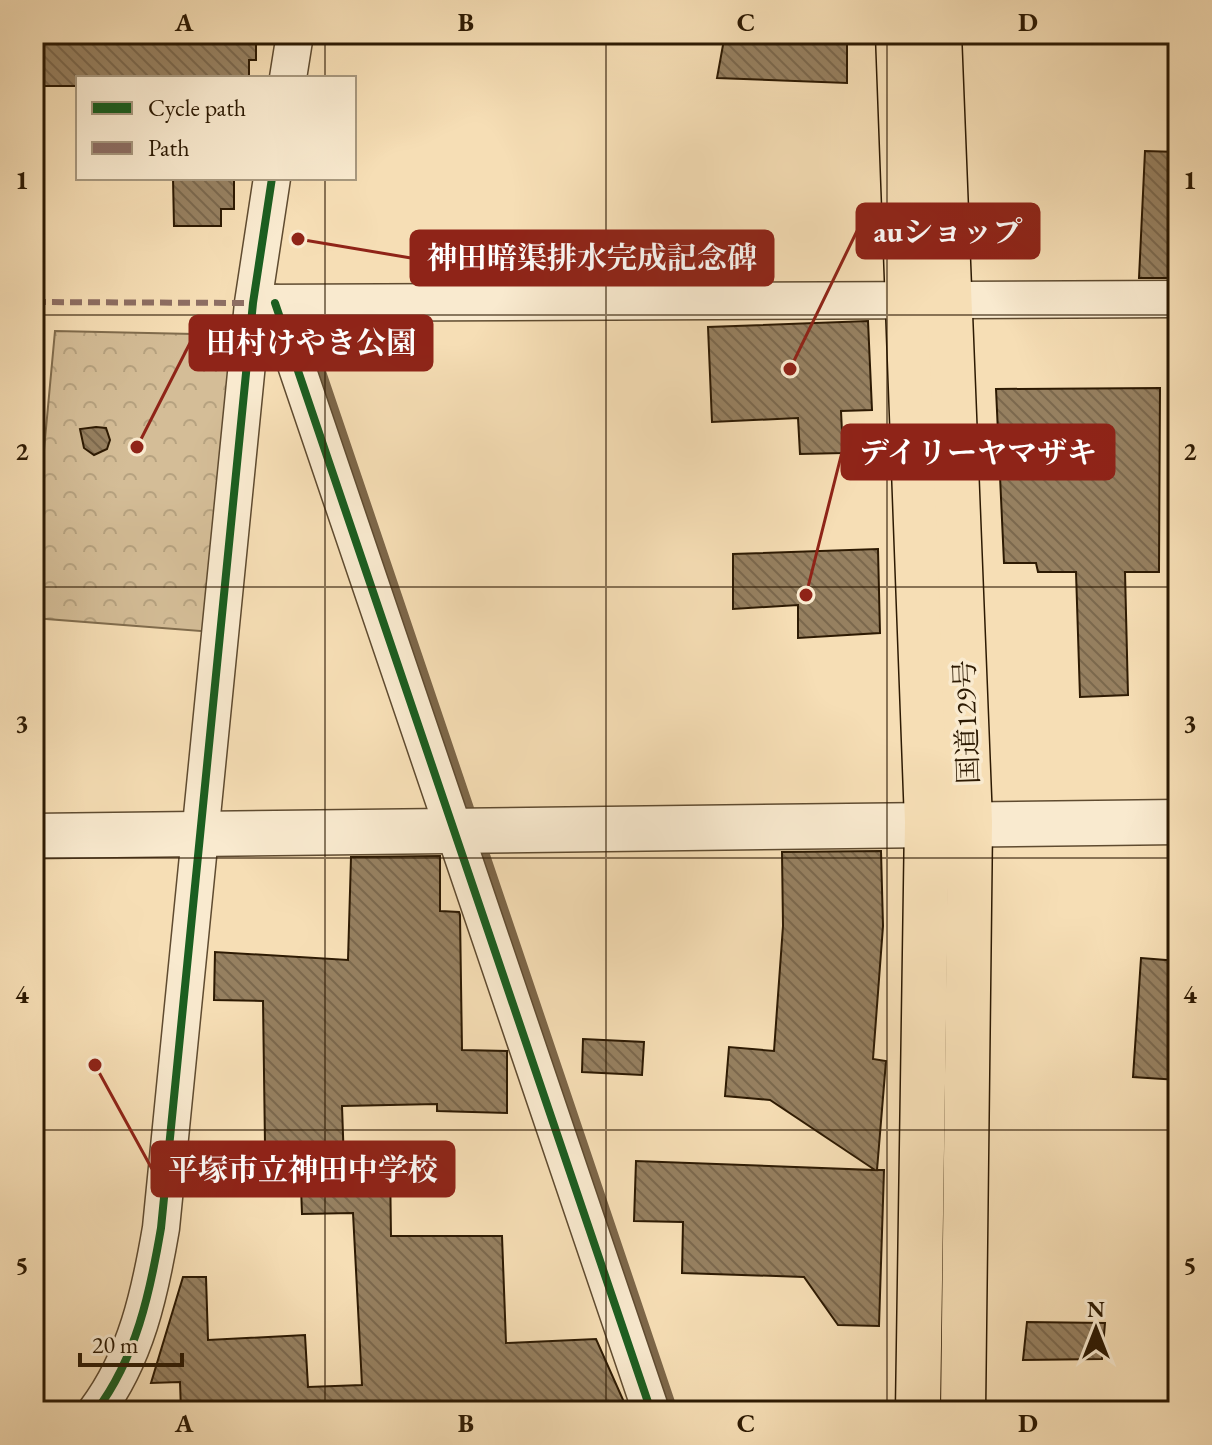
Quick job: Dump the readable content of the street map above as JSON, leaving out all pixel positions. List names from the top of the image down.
{
  "streets": {
    "highway": ["国道129号"]
  },
  "places": [
    "神田暗渠排水完成記念碑",
    "auショップ",
    "田村けやき公園",
    "デイリーヤマザキ",
    "平塚市立神田中学校"
  ],
  "legend": ["Cycle path", "Path"],
  "scale_bar": "20 m",
  "north": "top",
  "grid": {
    "columns": [
      "A",
      "B",
      "C",
      "D"
    ],
    "rows": [
      "1",
      "2",
      "3",
      "4",
      "5"
    ]
  }
}
